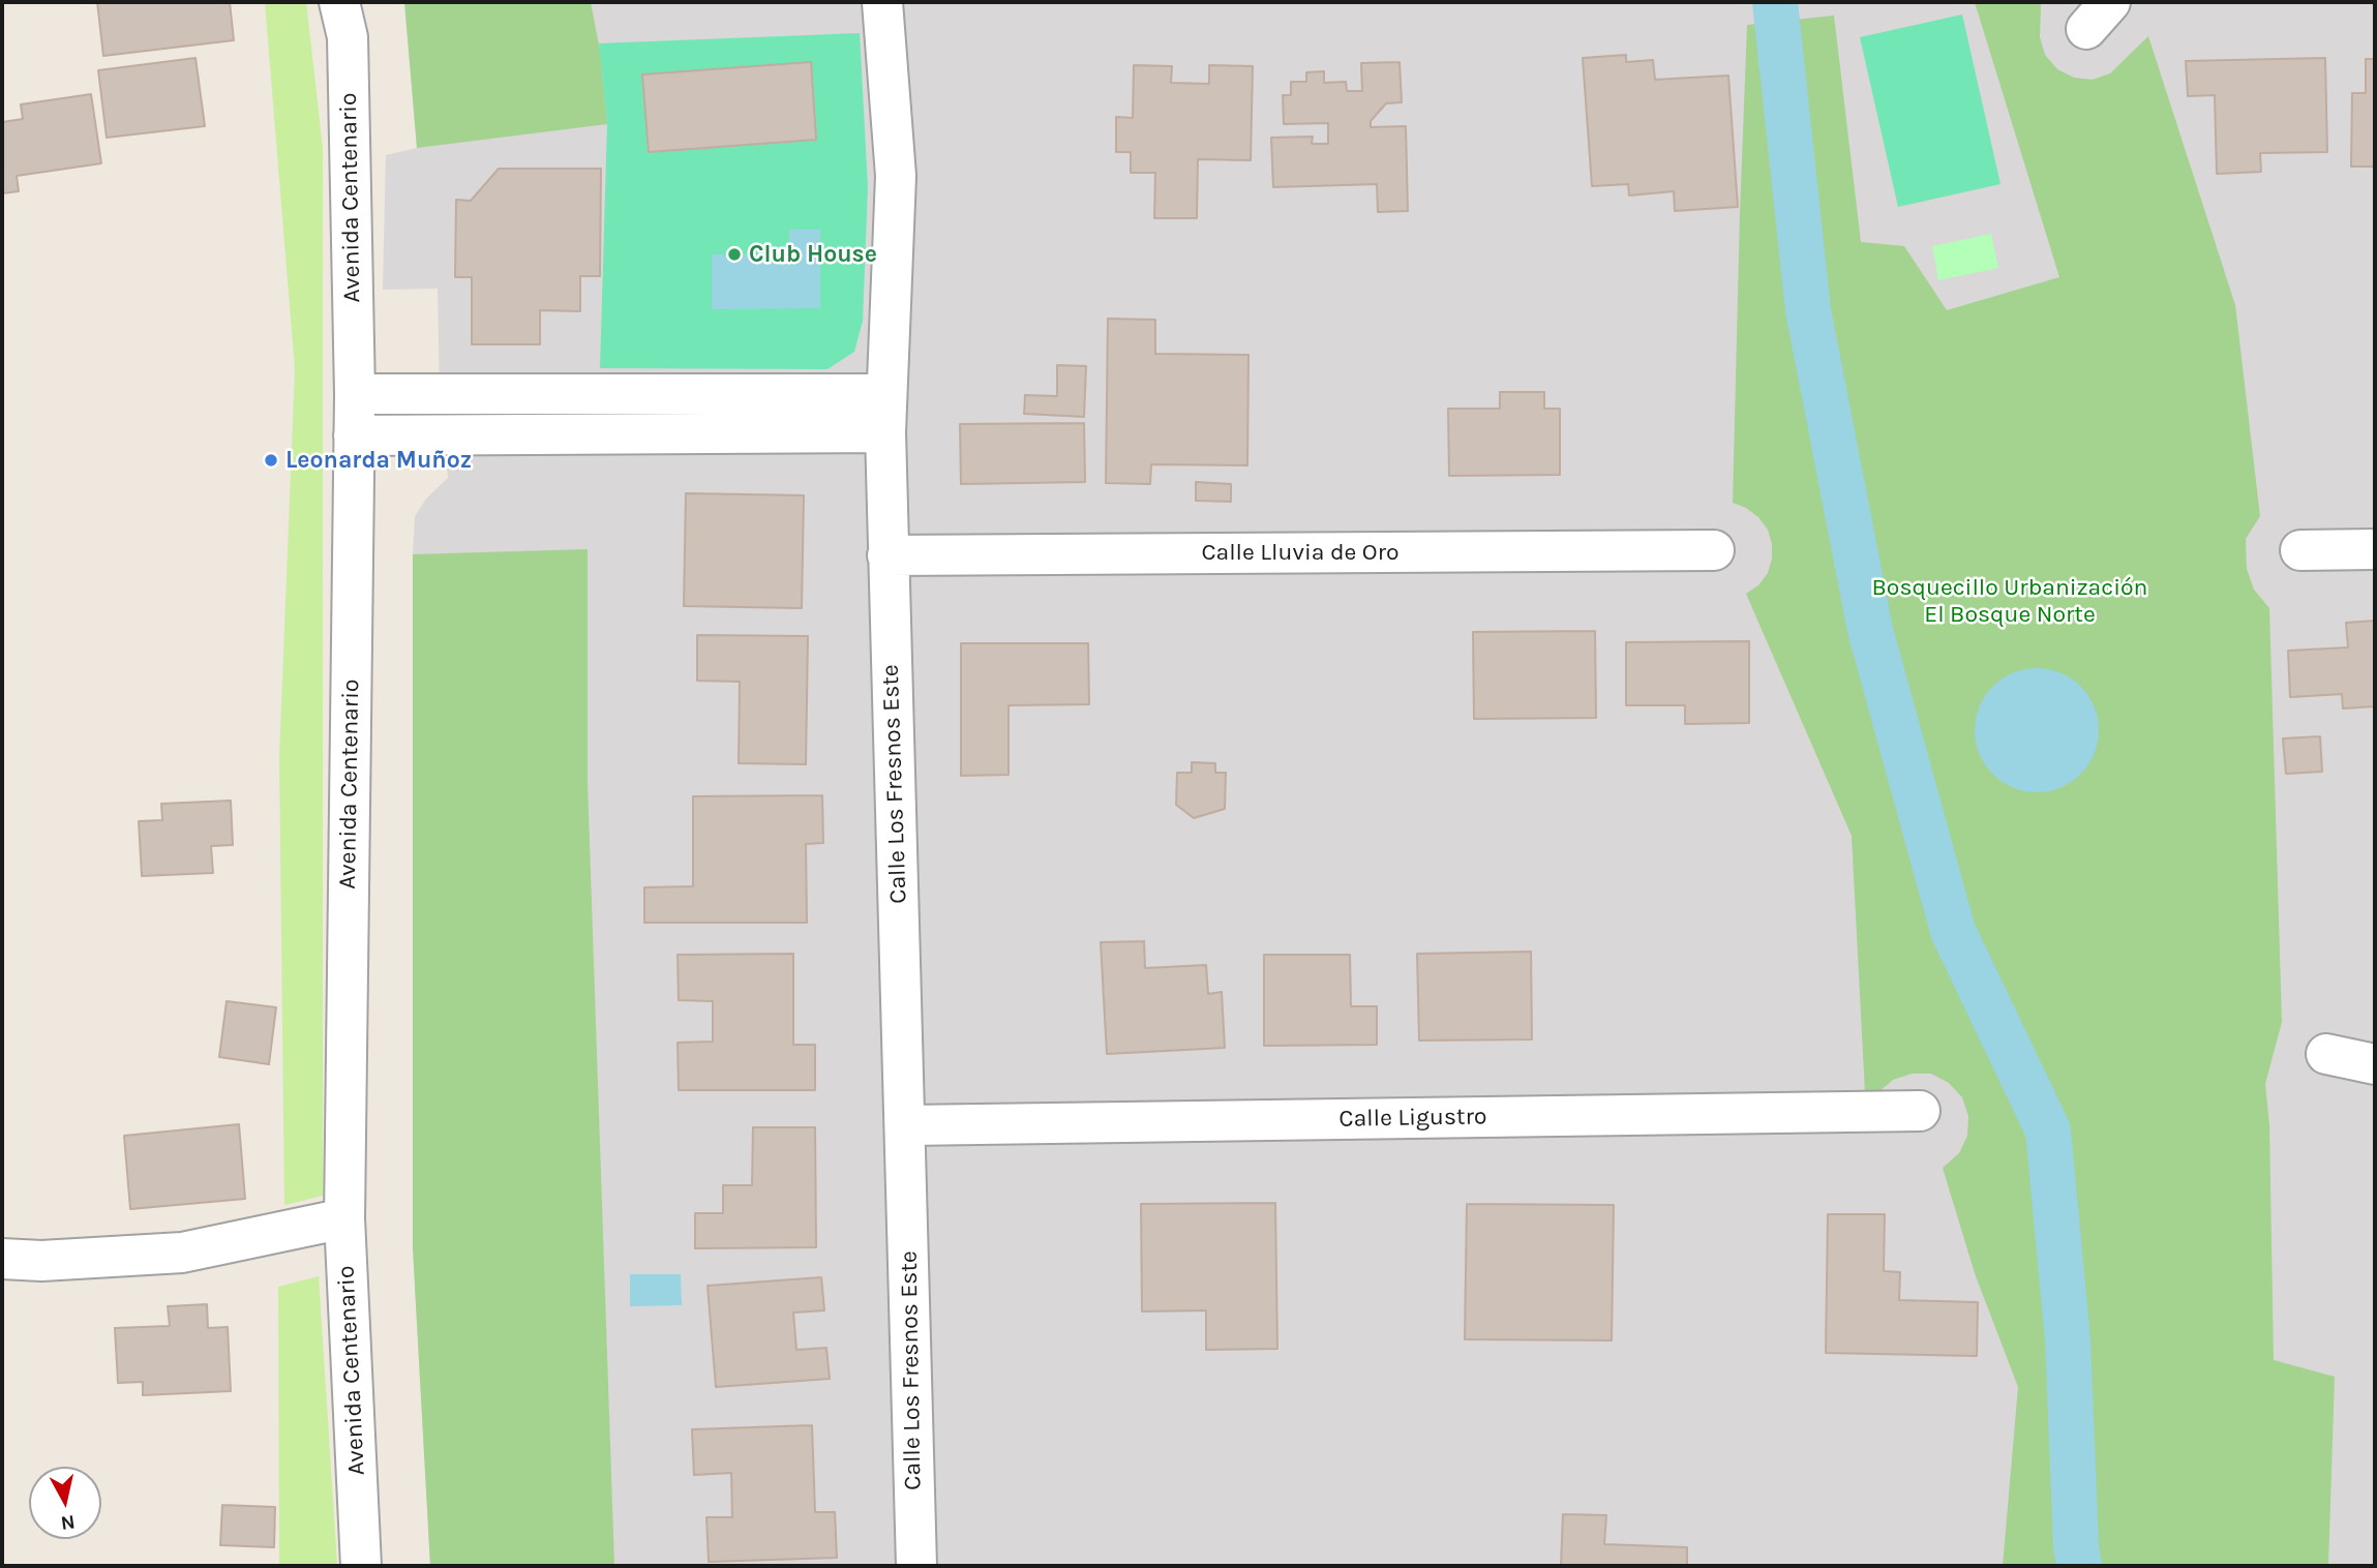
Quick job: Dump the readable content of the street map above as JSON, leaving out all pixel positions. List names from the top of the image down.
{
  "streets": {
    "street": [
      "Avenida Centenario",
      "Calle Lluvia de Oro",
      "Calle Los Fresnos Este",
      "Calle Ligustro"
    ]
  },
  "crossings": [
    ["Calle Lluvia de Oro", "Calle Los Fresnos Este"],
    ["Calle Los Fresnos Este", "Calle Ligustro"]
  ],
  "parks": ["Bosquecillo Urbanización El Bosque Norte"],
  "places": ["Club House", "Leonarda Muñoz"],
  "north": "bottom"
}
